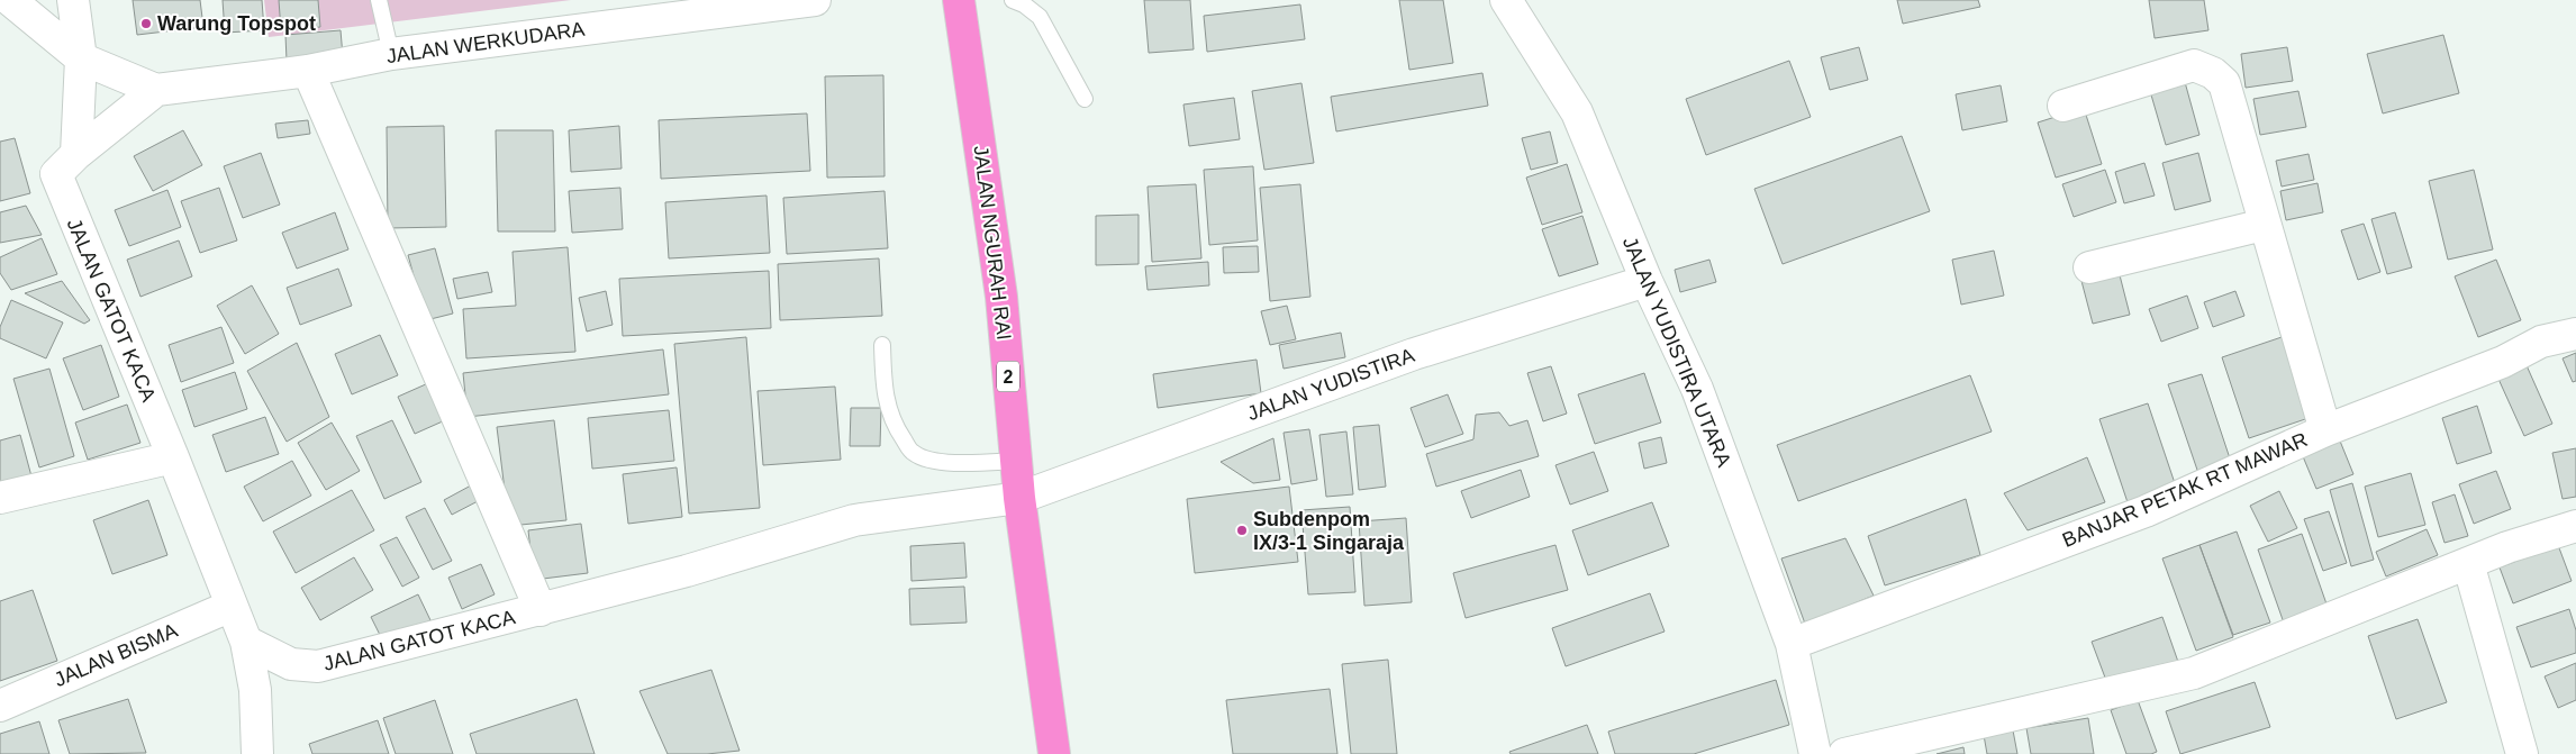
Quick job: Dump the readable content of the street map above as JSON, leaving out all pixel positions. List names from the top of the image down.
{
  "streets": {
    "highway": ["JALAN NGURAH RAI", "2"],
    "street": [
      "JALAN WERKUDARA",
      "JALAN GATOT KACA",
      "JALAN YUDISTIRA UTARA",
      "JALAN YUDISTIRA",
      "BANJAR PETAK RT MAWAR",
      "JALAN BISMA"
    ]
  },
  "crossings": [
    ["JALAN WERKUDARA", "JALAN GATOT KACA"],
    ["JALAN NGURAH RAI", "JALAN GATOT KACA"],
    ["JALAN NGURAH RAI", "JALAN YUDISTIRA"],
    ["JALAN GATOT KACA", "JALAN YUDISTIRA"],
    ["JALAN GATOT KACA", "JALAN BISMA"],
    ["JALAN YUDISTIRA UTARA", "JALAN YUDISTIRA"],
    ["JALAN YUDISTIRA UTARA", "BANJAR PETAK RT MAWAR"]
  ],
  "places": ["Warung Topspot", "Subdenpom IX/3-1 Singaraja"]
}
